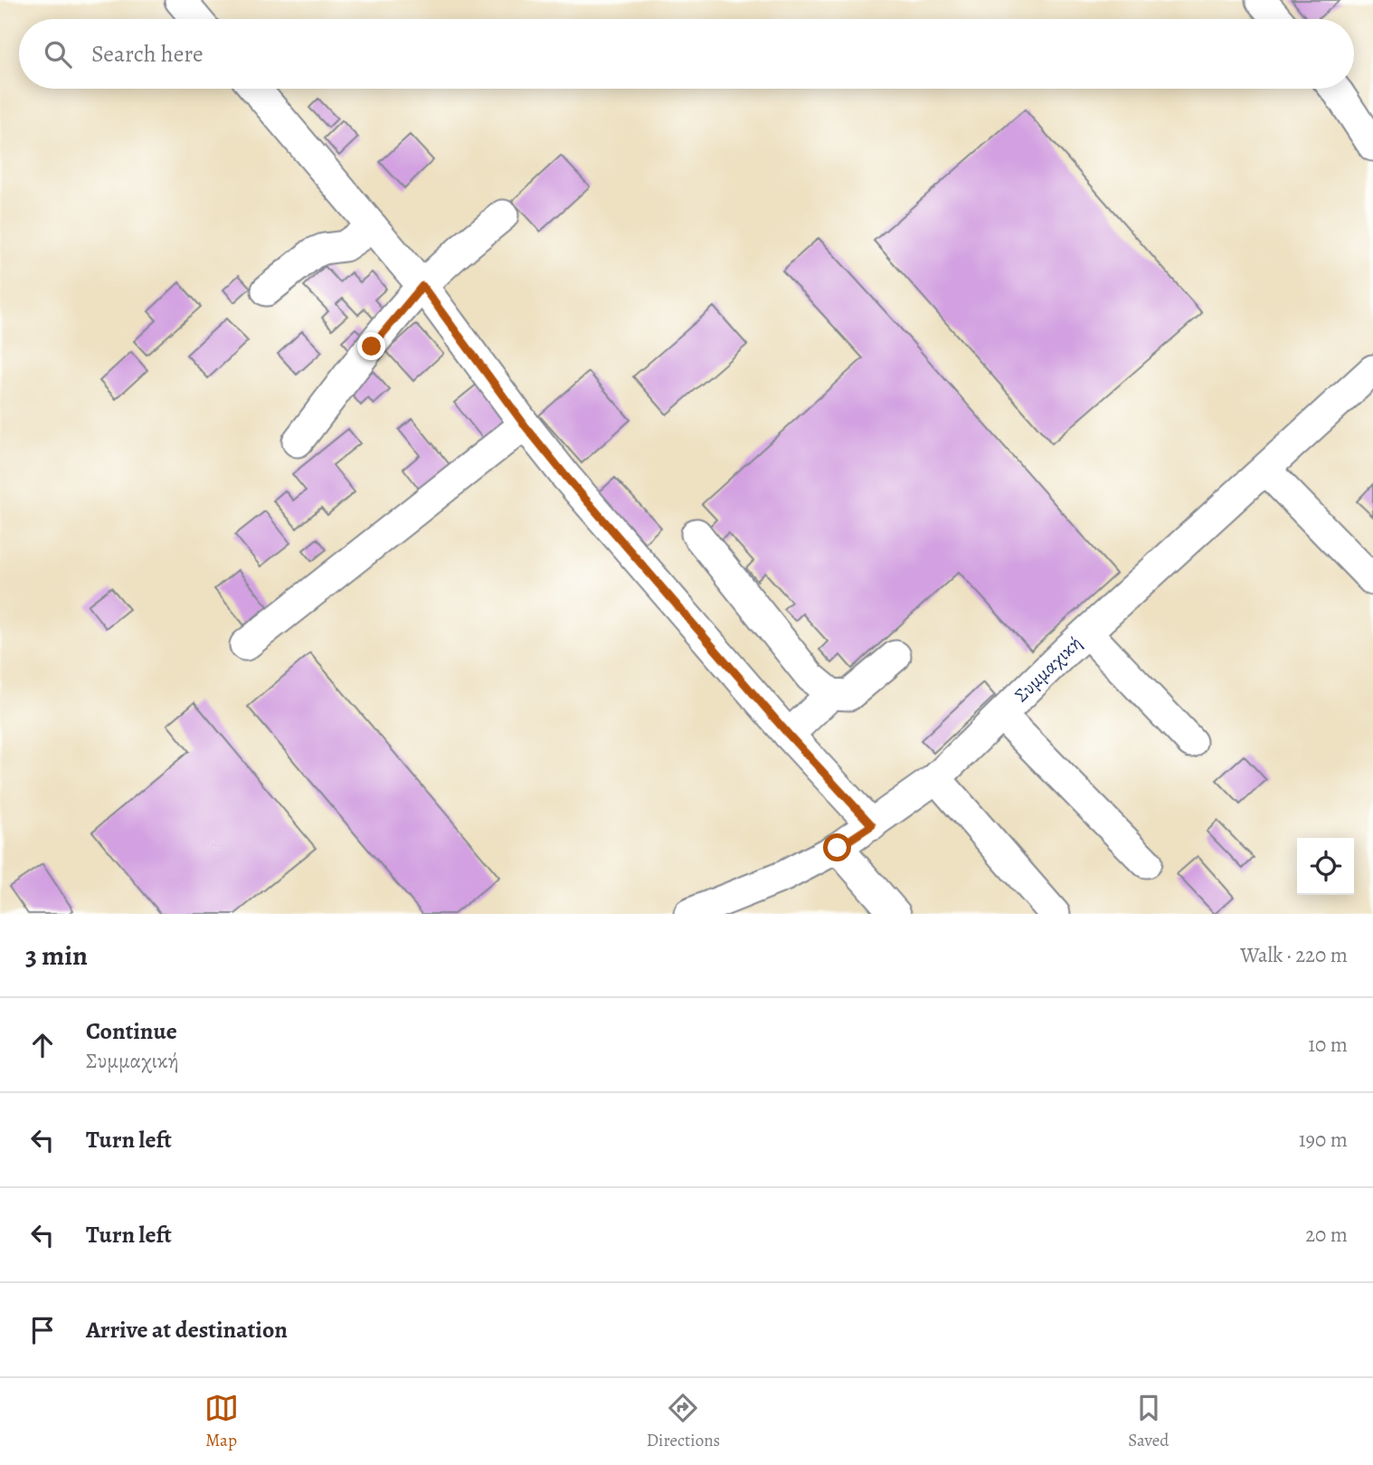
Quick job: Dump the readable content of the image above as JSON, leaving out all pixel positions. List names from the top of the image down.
{
  "streets": {
    "street": ["Συμμαχική"]
  },
  "page": {
    "search": "Search here",
    "heading": ["3 min", "Walk · 220 m"],
    "list": [
      ["Continue", "Συμμαχική", "10 m"],
      ["Turn left", "190 m"],
      ["Turn left", "20 m"],
      "Arrive at destination"
    ],
    "nav": ["Map", "Directions", "Saved"]
  }
}
